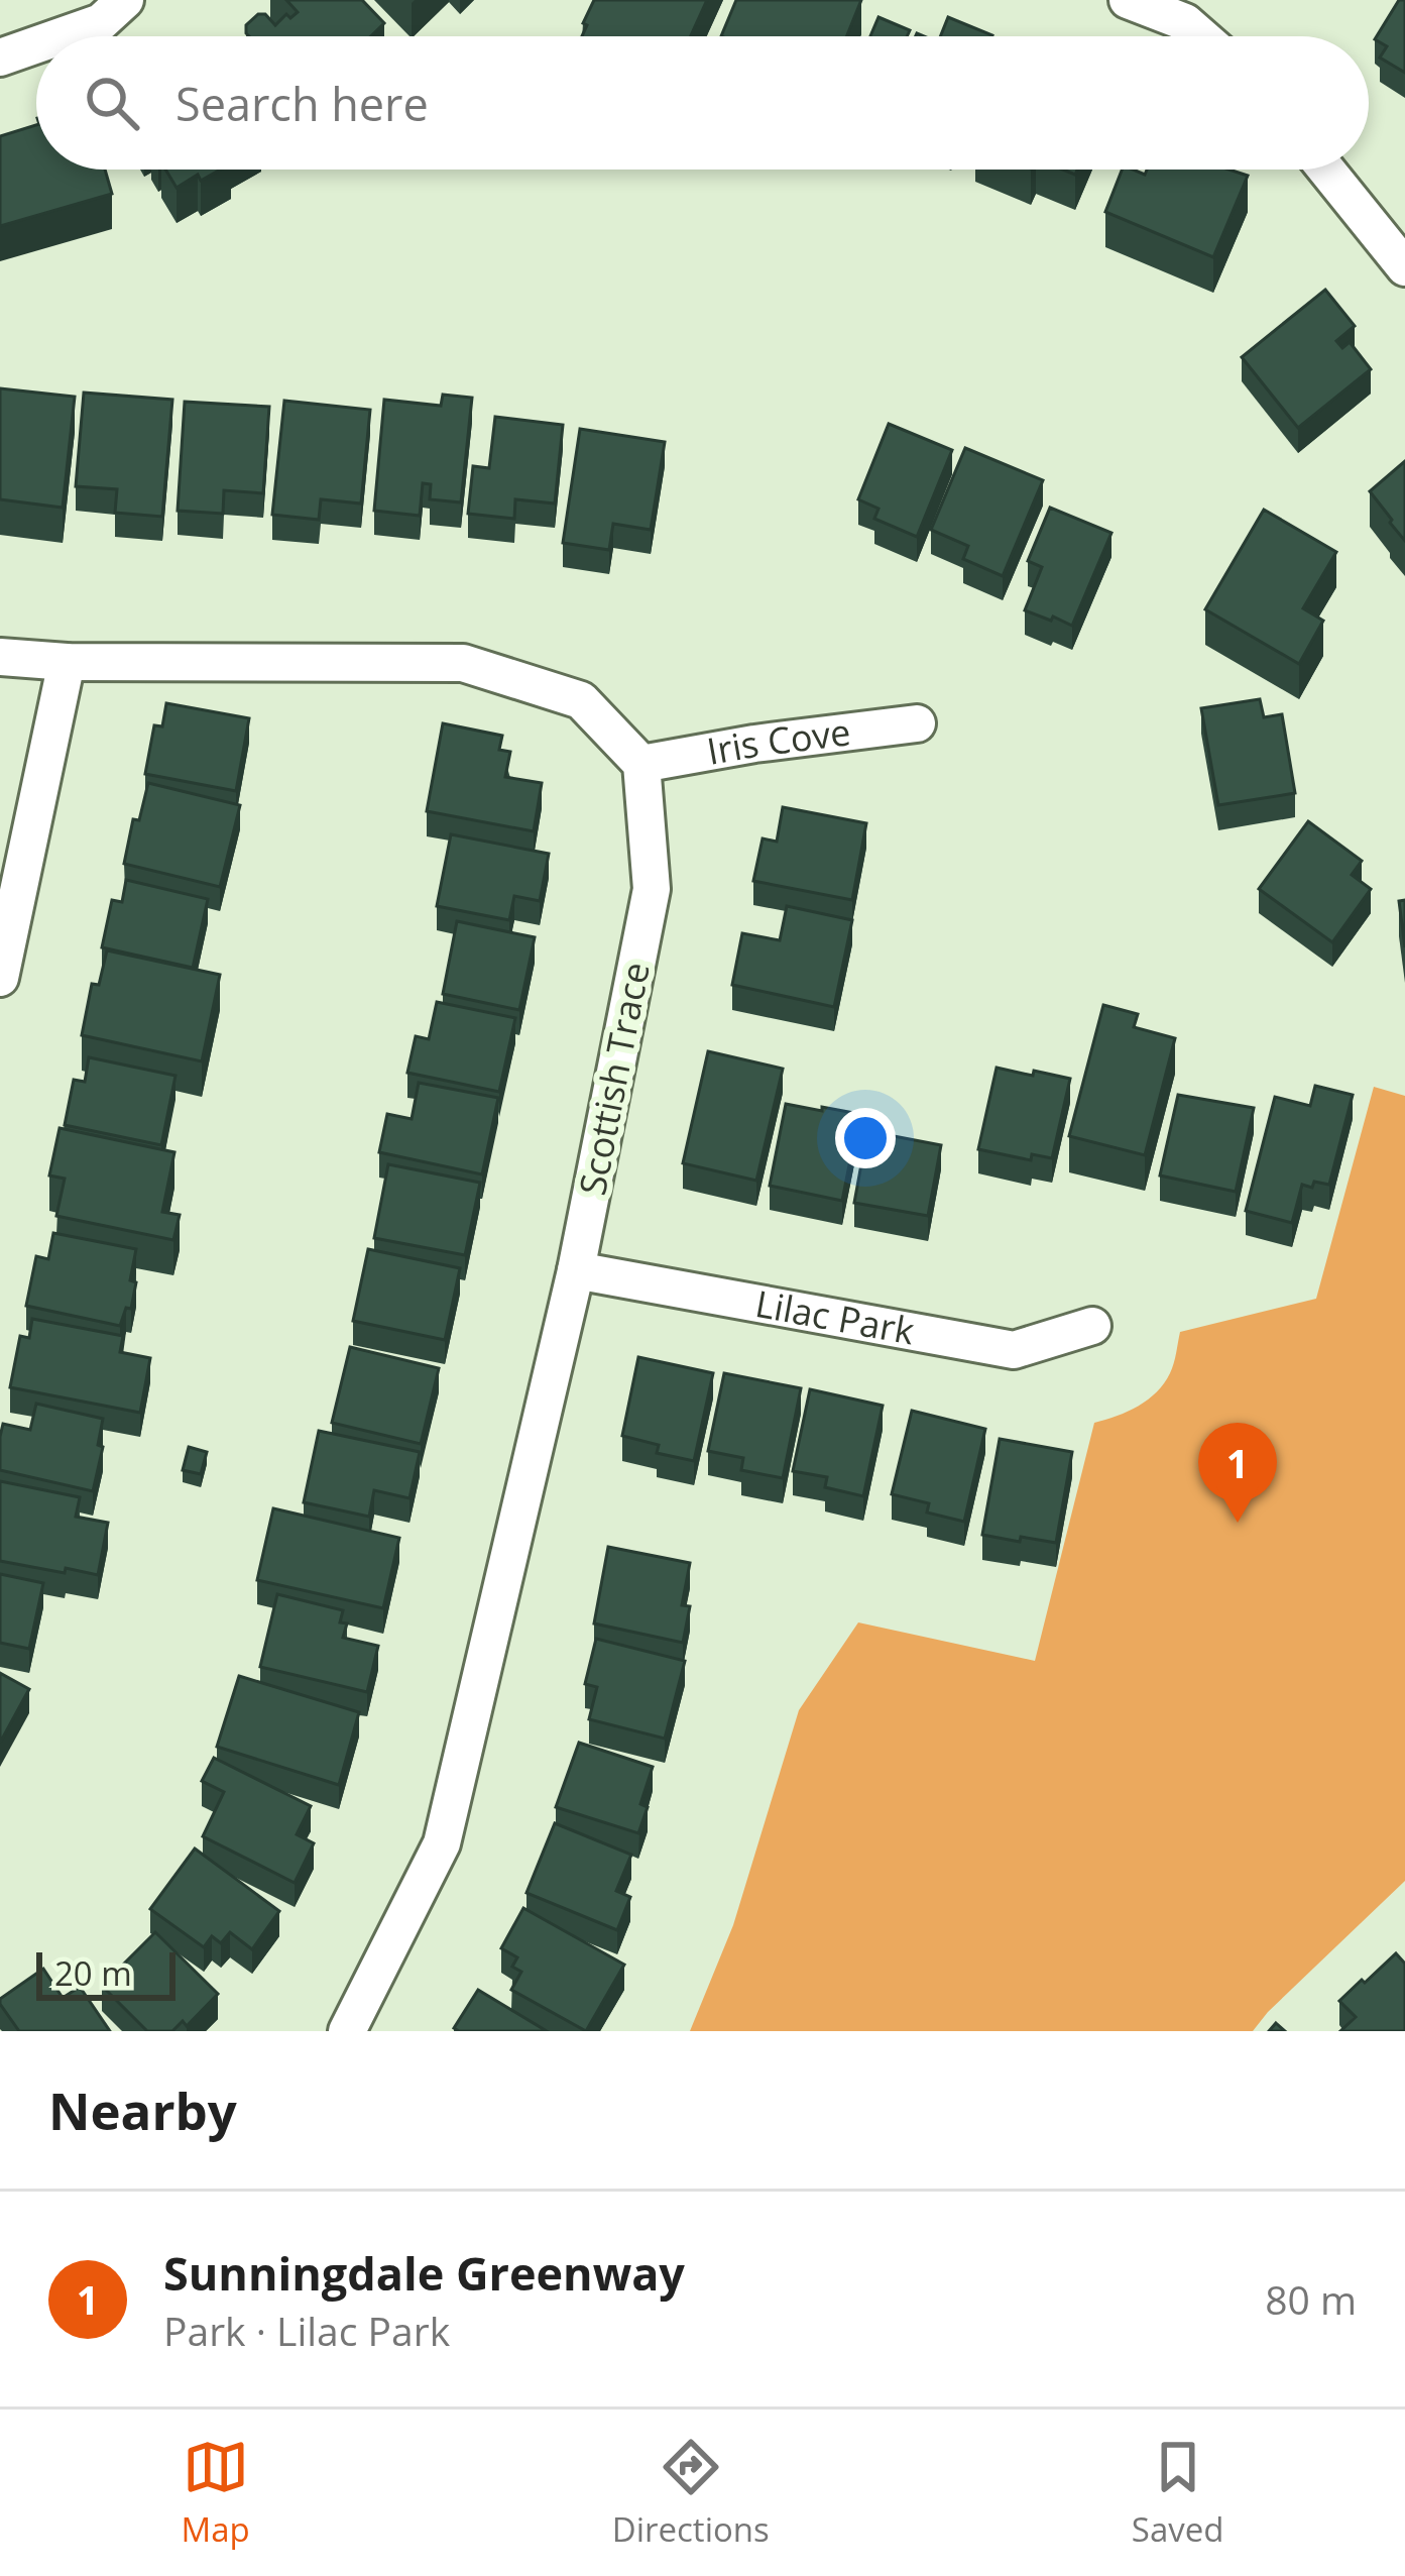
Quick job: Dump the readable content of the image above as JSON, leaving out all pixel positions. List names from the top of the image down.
{
  "streets": {
    "street": ["Iris Cove", "Scottish Trace", "Lilac Park"]
  },
  "crossings": [
    ["Iris Cove", "Scottish Trace"],
    ["Scottish Trace", "Lilac Park"]
  ],
  "scale_bar": "20 m",
  "page": {
    "search": "Search here",
    "pins": "1",
    "scale": "20 m",
    "heading": "Nearby",
    "list": [
      {
        "mark": "1",
        "name": "Sunningdale Greenway",
        "note": "Park · Lilac Park",
        "value": "80 m"
      }
    ],
    "nav": ["Map", "Directions", "Saved"]
  }
}
